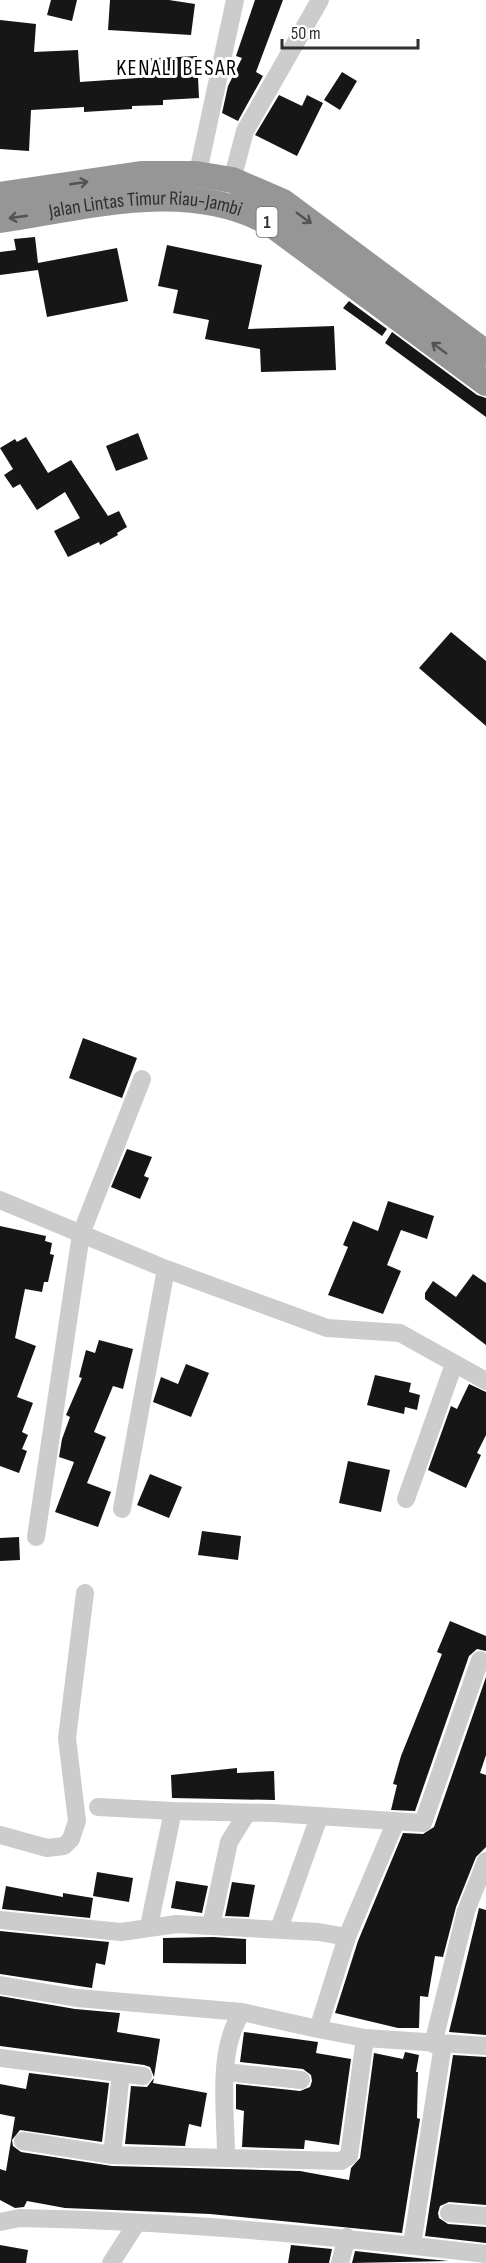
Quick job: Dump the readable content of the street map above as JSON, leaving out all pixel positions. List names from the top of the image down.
{
  "streets": {
    "highway": ["Jalan Lintas Timur Riau-Jambi", "1"]
  },
  "districts": ["KENALI BESAR"],
  "scale_bar": "50 m"
}
